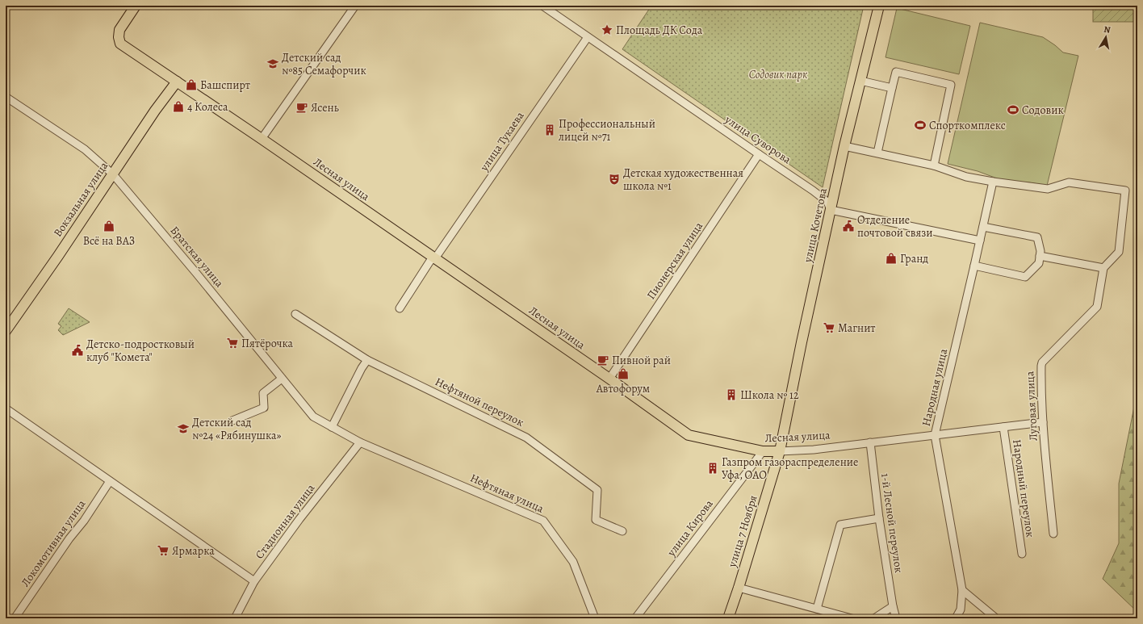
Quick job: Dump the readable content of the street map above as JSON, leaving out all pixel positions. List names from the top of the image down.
{
  "streets": {
    "main road": [
      "Лесная улица",
      "Вокзальная улица",
      "улица Кочетова",
      "улица 7 Ноября"
    ],
    "street": [
      "улица Суворова",
      "улица Тукаева",
      "Братская улица",
      "Пионерская улица",
      "Народная улица",
      "Нефтяной переулок",
      "Луговая улица",
      "Народный переулок",
      "Нефтяная улица",
      "Стадионная улица",
      "1-й Лесной переулок",
      "улица Кирова",
      "Локомотивная улица"
    ]
  },
  "crossings": [
    ["улица Суворова", "улица Тукаева"],
    ["улица Суворова", "улица Кочетова"],
    ["улица Суворова", "Пионерская улица"],
    ["улица Суворова", "Народная улица"],
    ["улица Тукаева", "Лесная улица"],
    ["Лесная улица", "Вокзальная улица"],
    ["Лесная улица", "улица Кочетова"],
    ["Лесная улица", "Пионерская улица"],
    ["Лесная улица", "Народная улица"],
    ["Лесная улица", "Луговая улица"],
    ["Лесная улица", "Народный переулок"],
    ["Лесная улица", "1-й Лесной переулок"],
    ["Лесная улица", "улица Кирова"],
    ["Лесная улица", "улица 7 Ноября"],
    ["Вокзальная улица", "Братская улица"],
    ["улица Кочетова", "улица 7 Ноября"],
    ["Братская улица", "Нефтяная улица"],
    ["Братская улица", "Стадионная улица"],
    ["Нефтяная улица", "Стадионная улица"]
  ],
  "parks": ["Содовик парк"],
  "places": {
    "place": ["Площадь ДК Сода"],
    "school or university": ["Детский сад №85 Семафорчик", "Детский сад №24 «Рябинушка»"],
    "shop": [
      "Башспирт",
      "4 Колеса",
      "Всё на ВАЗ",
      "Гранд",
      "Автофорум"
    ],
    "cafe": ["Ясень", "Пивной рай"],
    "sports": ["Содовик", "Спорткомплекс"],
    "building": ["Профессиональный лицей №71", "Школа № 12", "Газпром газораспределение Уфа, ОАО"],
    "theatre": ["Детская художественная школа №1"],
    "public building": ["Отделение почтовой связи", "Детско-подростковый клуб \"Комета\""],
    "supermarket": ["Магнит", "Пятёрочка", "Ярмарка"]
  },
  "north": "top"
}
